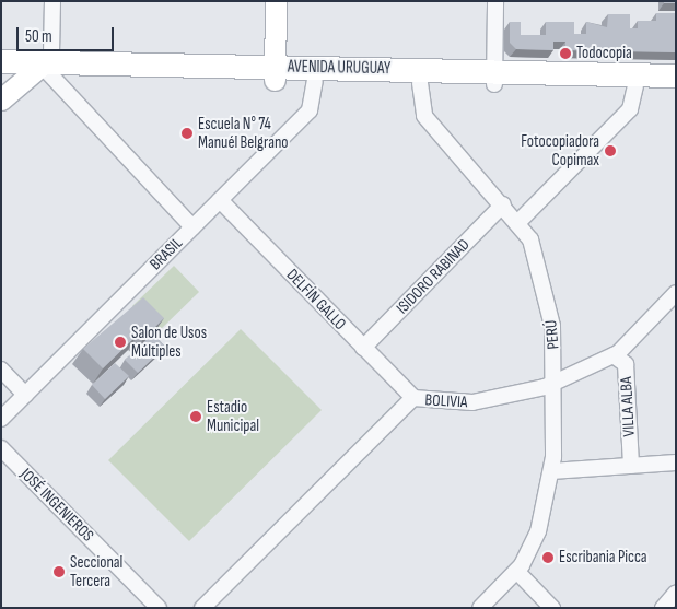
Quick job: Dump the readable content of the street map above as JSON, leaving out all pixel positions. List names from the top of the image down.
{
  "streets": {
    "main road": ["AVENIDA URUGUAY"],
    "street": [
      "BRASIL",
      "ISIDORO RABINAD",
      "DELFÍN GALLO",
      "PERÚ",
      "BOLIVIA",
      "VILLA ALBA",
      "JOSÉ INGENIEROS"
    ]
  },
  "crossings": [
    ["AVENIDA URUGUAY", "BRASIL"],
    ["AVENIDA URUGUAY", "PERÚ"],
    ["BRASIL", "DELFÍN GALLO"],
    ["ISIDORO RABINAD", "DELFÍN GALLO"],
    ["ISIDORO RABINAD", "PERÚ"],
    ["DELFÍN GALLO", "BOLIVIA"],
    ["PERÚ", "BOLIVIA"],
    ["BOLIVIA", "VILLA ALBA"]
  ],
  "places": [
    "Todocopia",
    "Escuela N° 74 Manuél Belgrano",
    "Fotocopiadora Copimax",
    "Salon de Usos Múltiples",
    "Estadio Municipal",
    "Escribania Picca",
    "Seccional Tercera"
  ],
  "scale_bar": "50 m"
}
